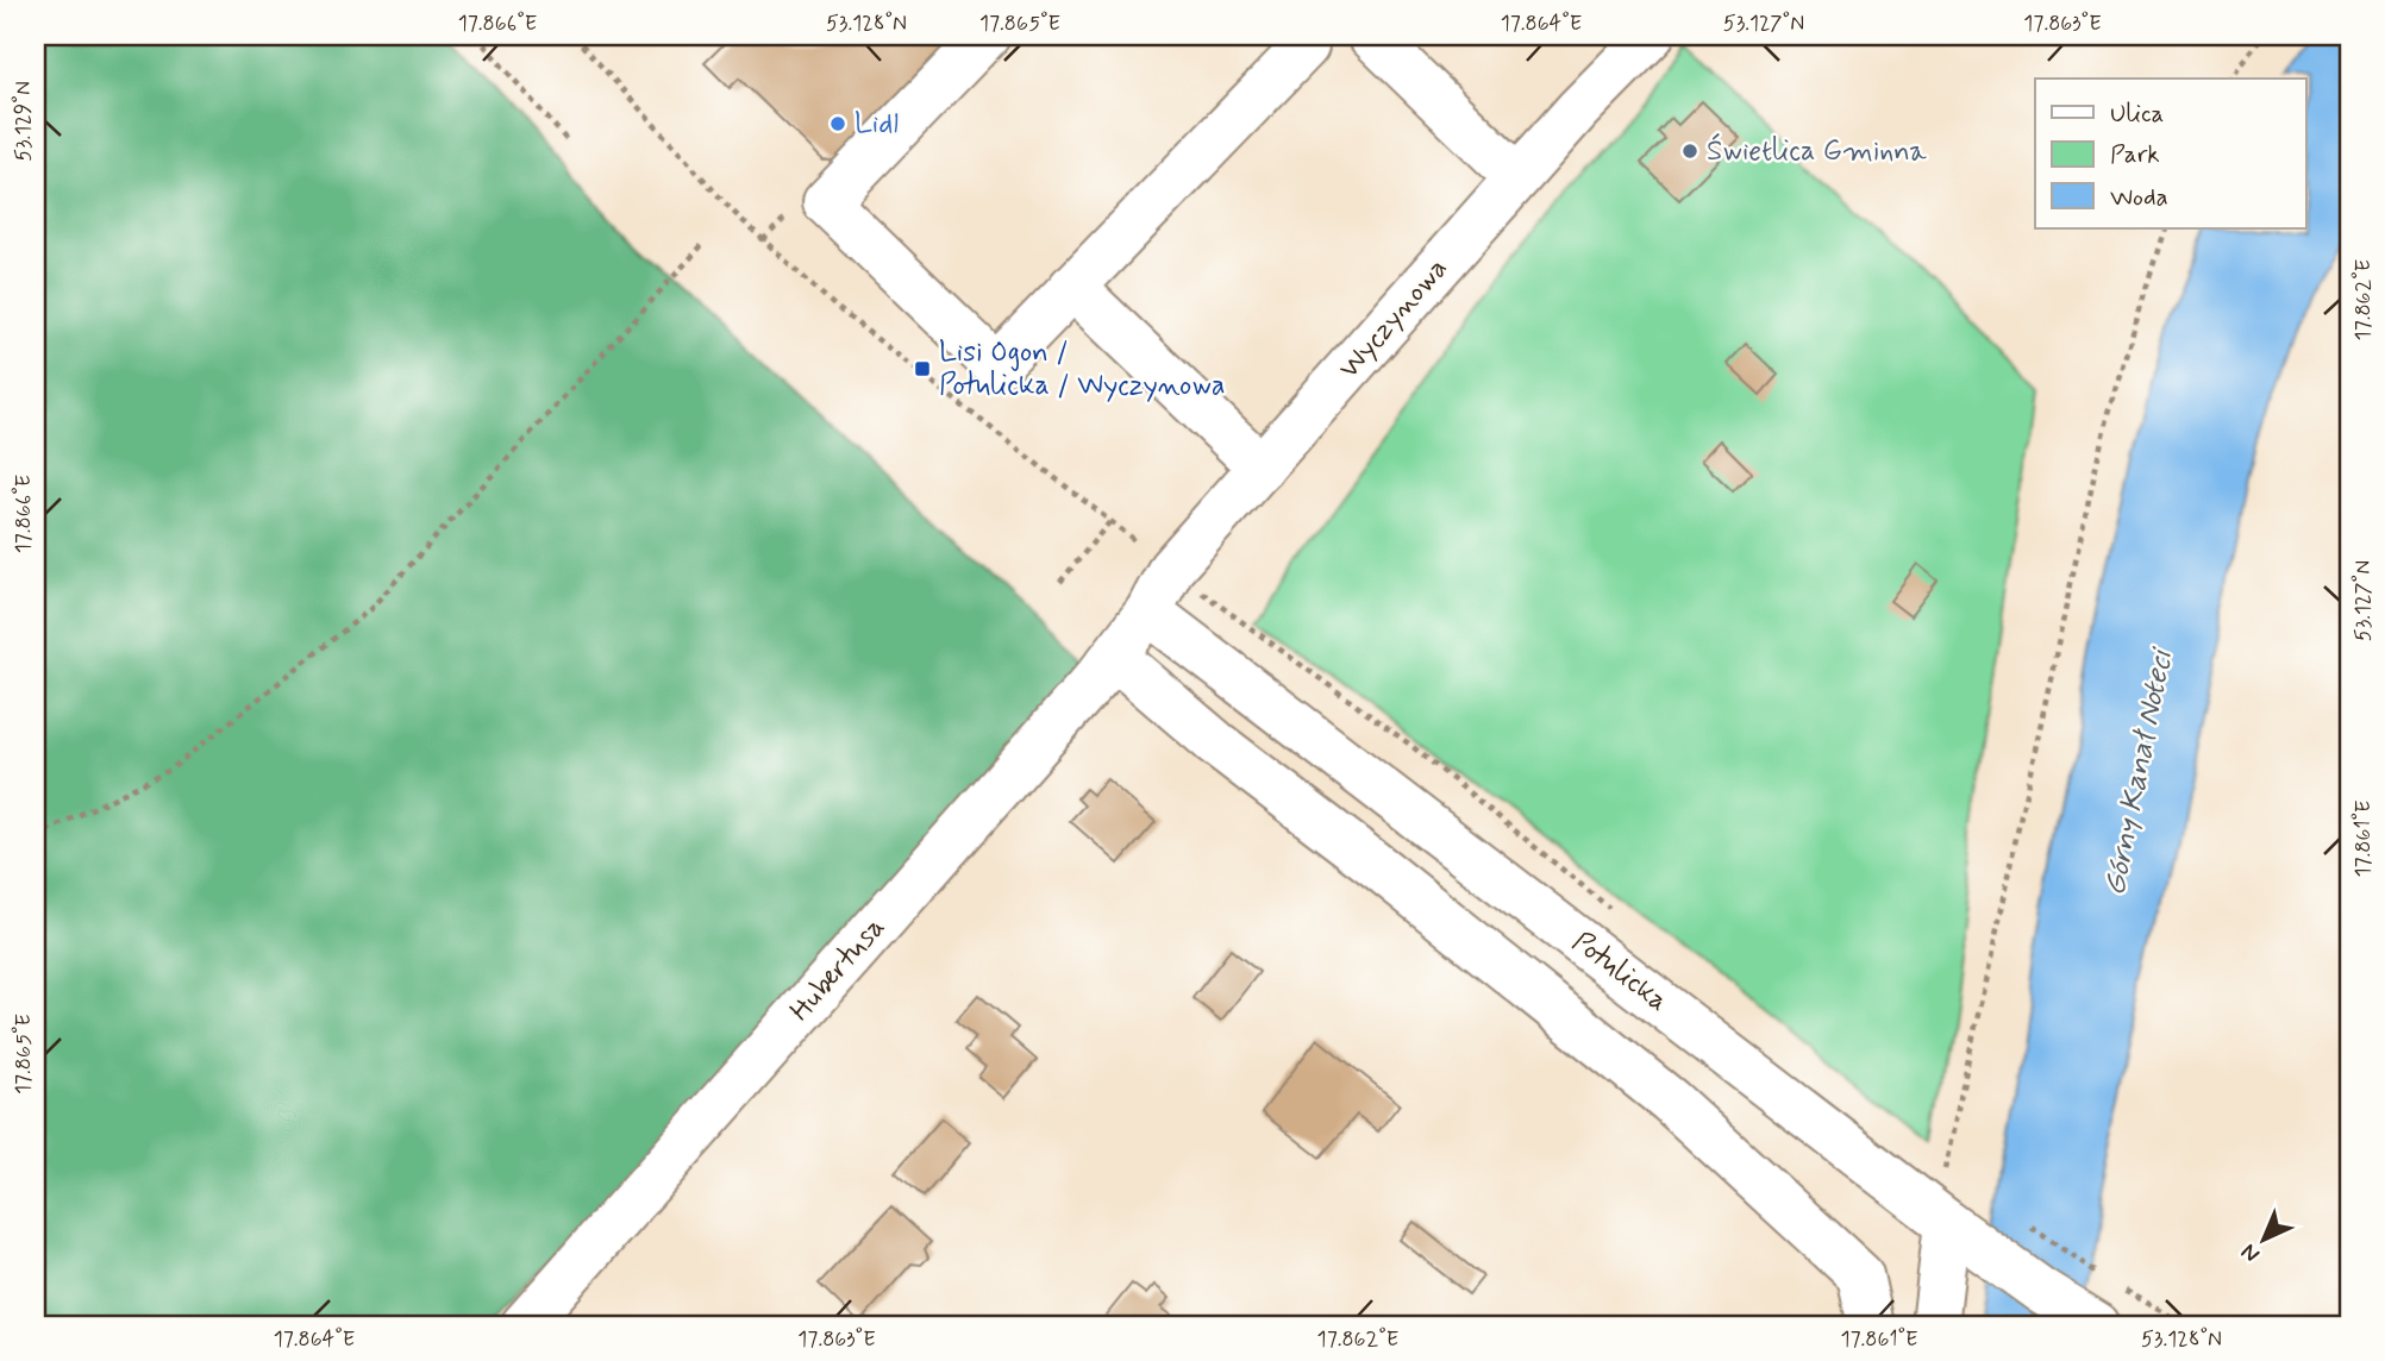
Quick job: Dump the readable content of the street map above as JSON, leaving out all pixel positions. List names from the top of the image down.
{
  "streets": {
    "street": ["Wyczynowa", "Hubertusa", "Potulicka"]
  },
  "crossings": [
    ["Wyczynowa", "Hubertusa"],
    ["Wyczynowa", "Potulicka"],
    ["Hubertusa", "Potulicka"]
  ],
  "water": ["Górny Kanał Noteci"],
  "places": {
    "other": ["Lidl", "Świetlica Gminna"],
    "transit": ["Lisi Ogon / Potulicka / Wyczynowa"]
  },
  "legend": ["Ulica", "Park", "Woda"],
  "north": "bottom left",
  "coordinates": [
    "17.866°E",
    "53.128°N",
    "17.865°E",
    "17.864°E",
    "53.127°N",
    "17.863°E",
    "53.129°N",
    "17.862°E",
    "17.861°E"
  ]
}
